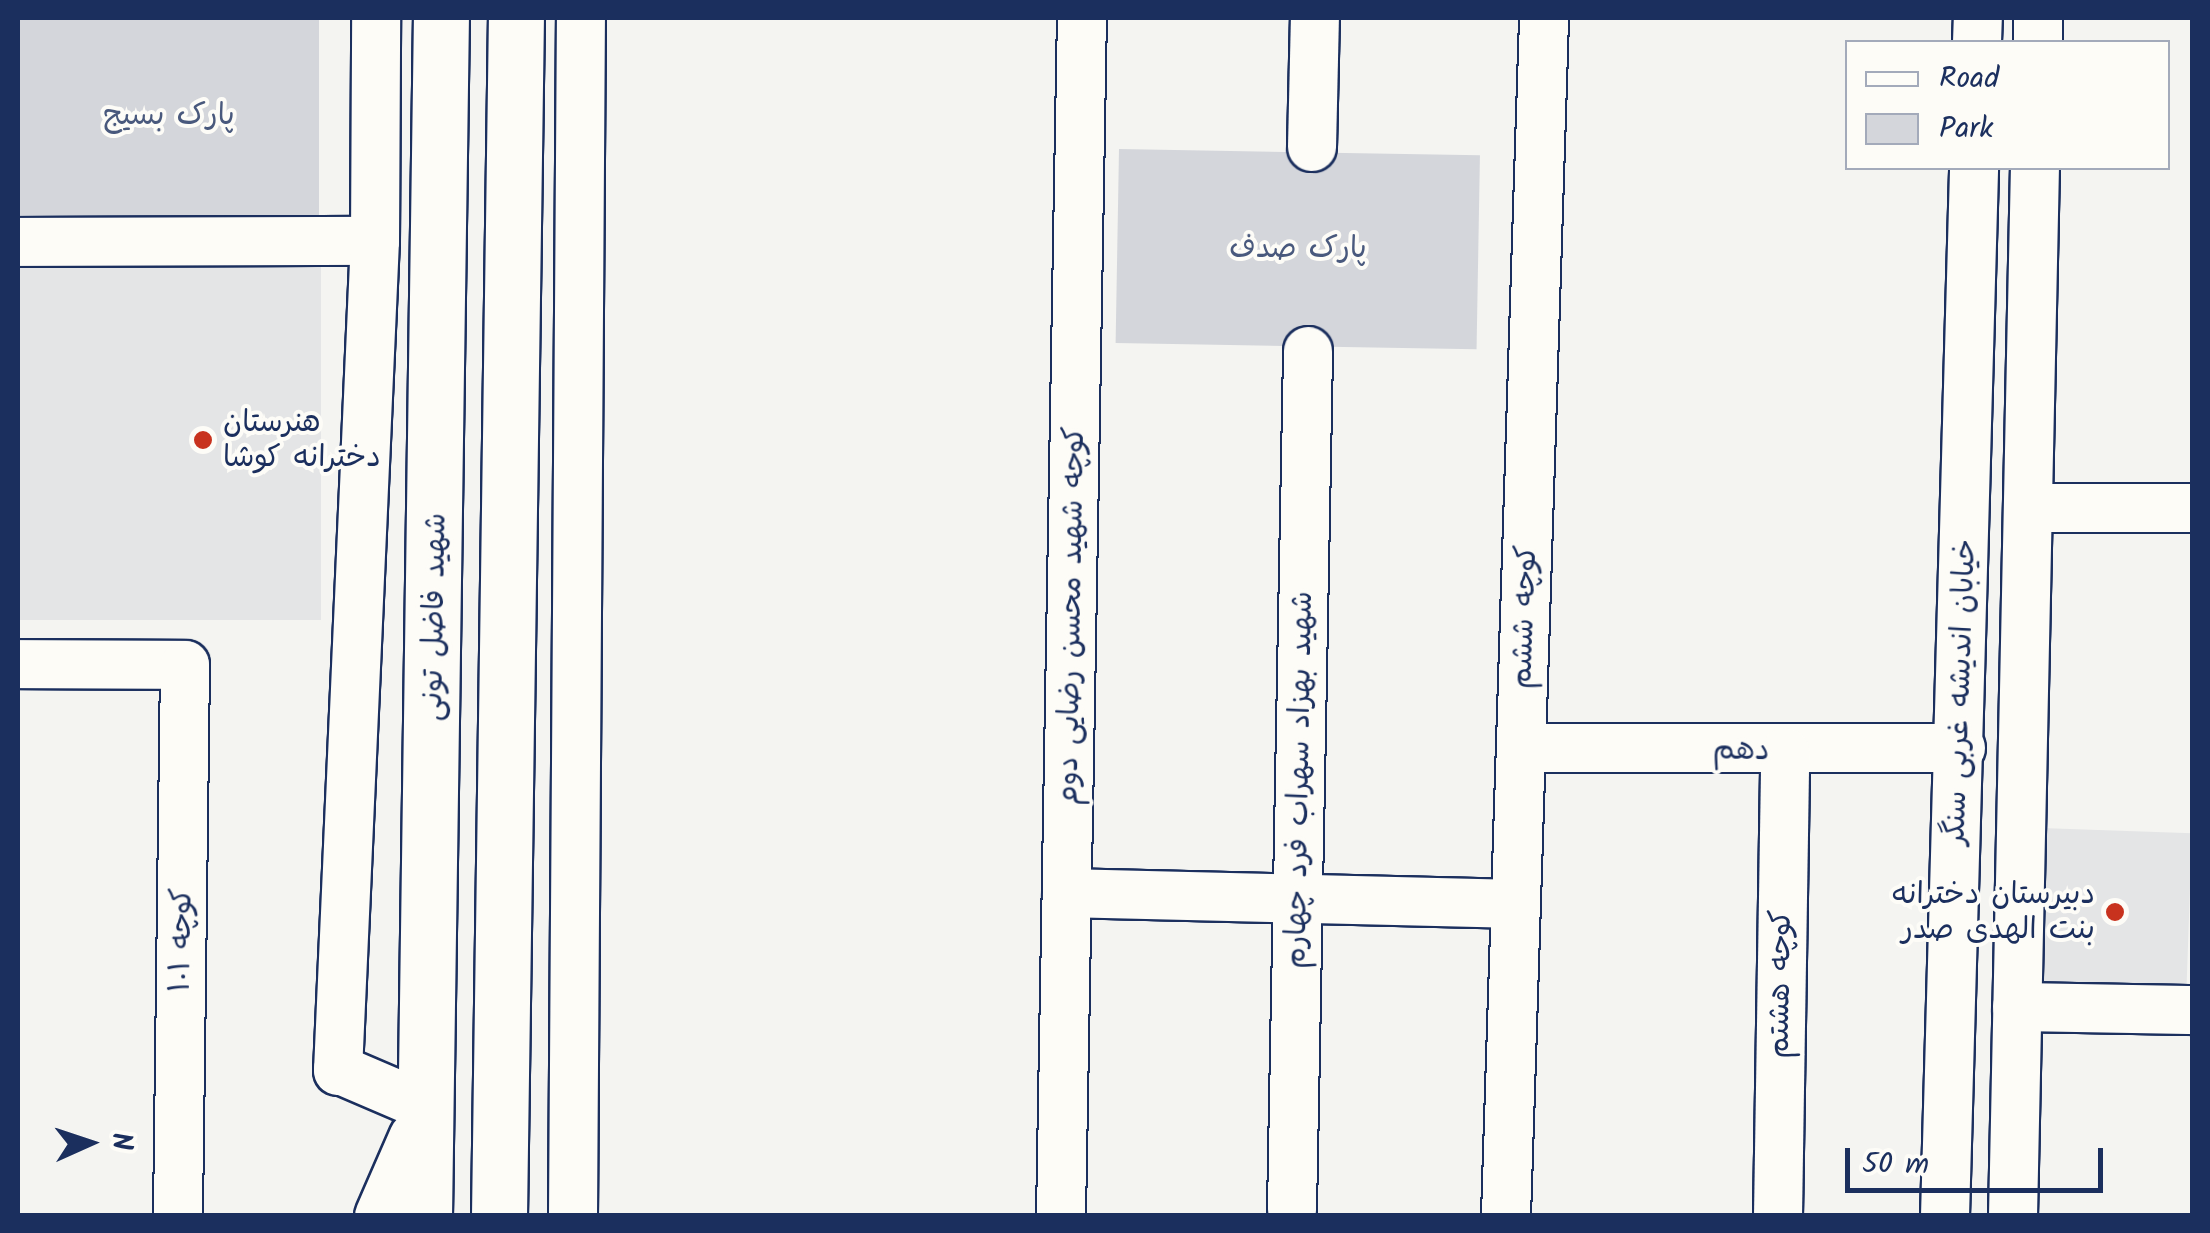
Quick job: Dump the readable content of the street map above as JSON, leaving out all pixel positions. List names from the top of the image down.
{
  "streets": {
    "main road": ["شهید فاضل تونی"],
    "street": [
      "کوچه شهید محسن رضایی دوم",
      "کوچه ششم",
      "خیابان اندیشه غربی سنگر",
      "دهم",
      "شهید بهزاد سهراب فرد چهارم",
      "۱۰۱ کوچه",
      "کوچه هشتم"
    ]
  },
  "crossings": [
    ["کوچه ششم", "دهم"],
    ["خیابان اندیشه غربی سنگر", "دهم"],
    ["دهم", "کوچه هشتم"]
  ],
  "parks": ["پارک بسیج", "پارک صدف"],
  "places": ["هنرستان دخترانه کوشا", "دبیرستان دخترانه بنت الهدی صدر"],
  "legend": ["Road", "Park"],
  "scale_bar": "50 m",
  "north": "right"
}
